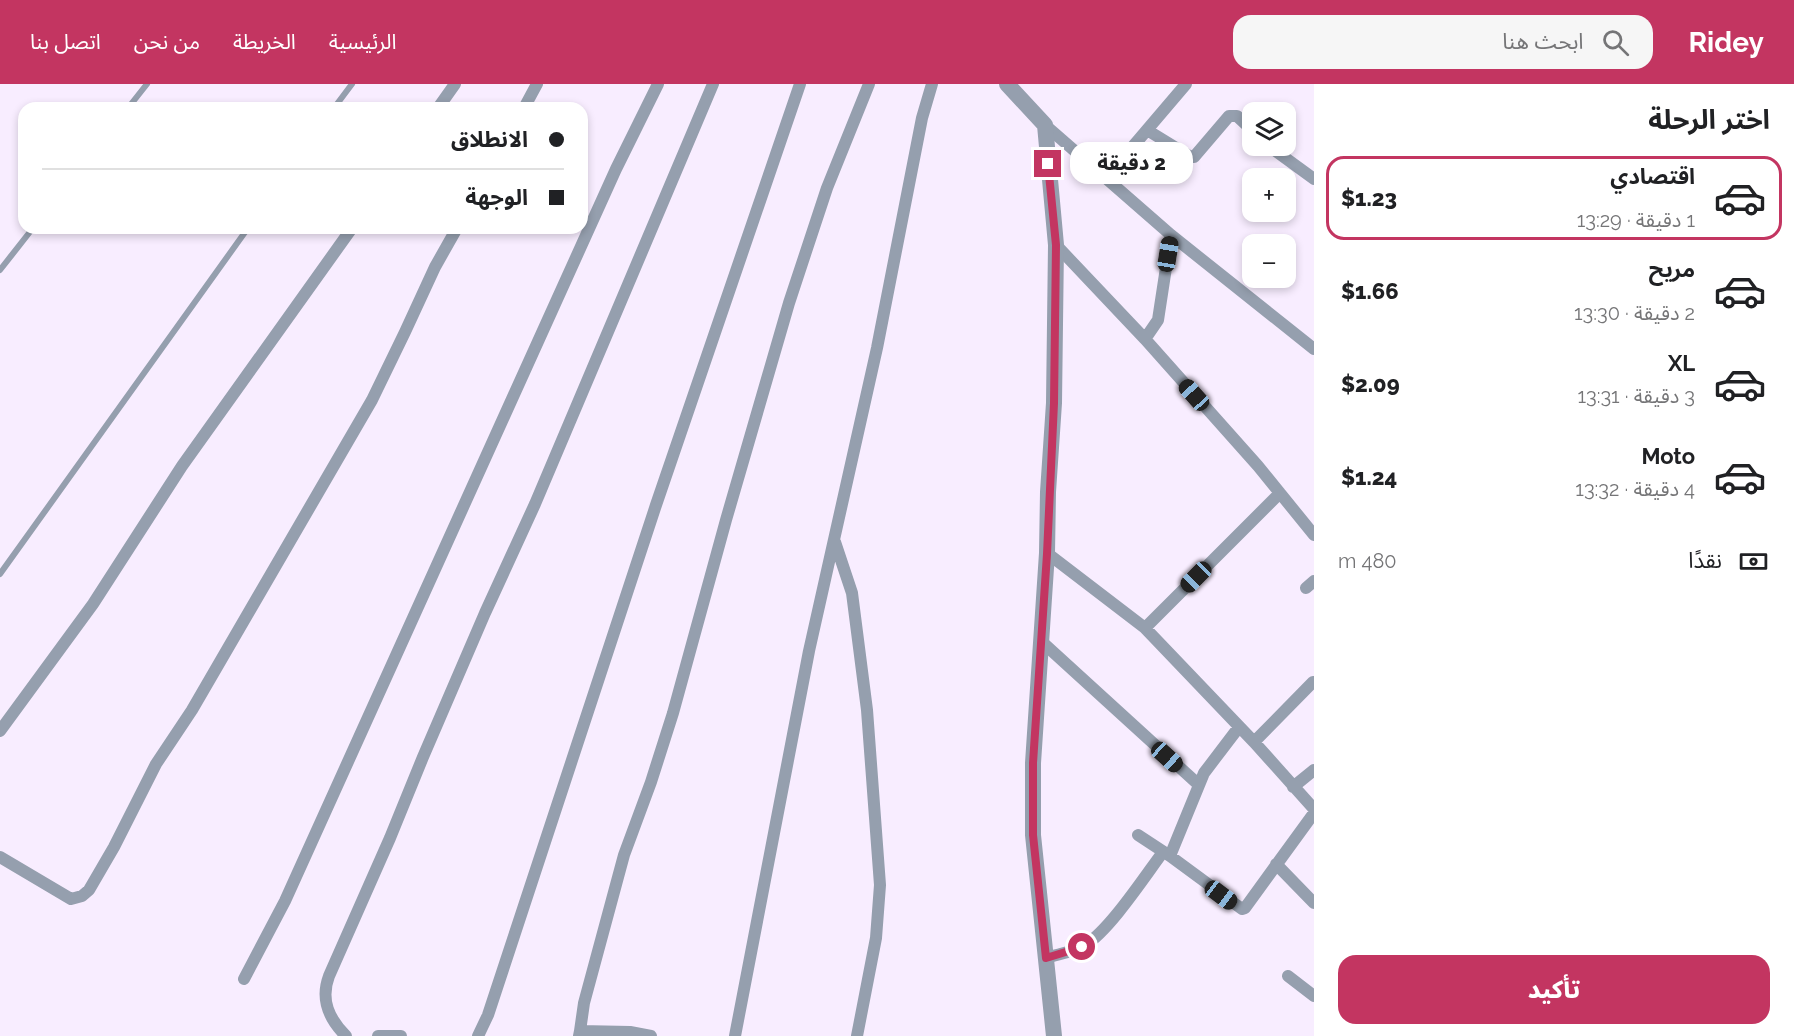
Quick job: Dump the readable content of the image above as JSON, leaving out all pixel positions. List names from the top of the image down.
{
  "page": {
    "header": "Ridey",
    "search": "ابحث هنا",
    "nav": [
      "الرئيسية",
      "الخريطة",
      "من نحن",
      "اتصل بنا"
    ],
    "heading": "اختر الرحلة",
    "map_buttons": ["+", "−"],
    "banner": ["الانطلاق", "الوجهة"],
    "bubble": "2 دقيقة",
    "list": [
      {
        "name": "اقتصادي",
        "note": "1 دقيقة · 13:29",
        "value": "$1.23"
      },
      {
        "name": "مريح",
        "note": "2 دقيقة · 13:30",
        "value": "$1.66"
      },
      {
        "name": "XL",
        "note": "3 دقيقة · 13:31",
        "value": "$2.09"
      },
      {
        "name": "Moto",
        "note": "4 دقيقة · 13:32",
        "value": "$1.24"
      }
    ],
    "pay": ["نقدًا", "480 m"],
    "buttons": "تأكيد"
  }
}
